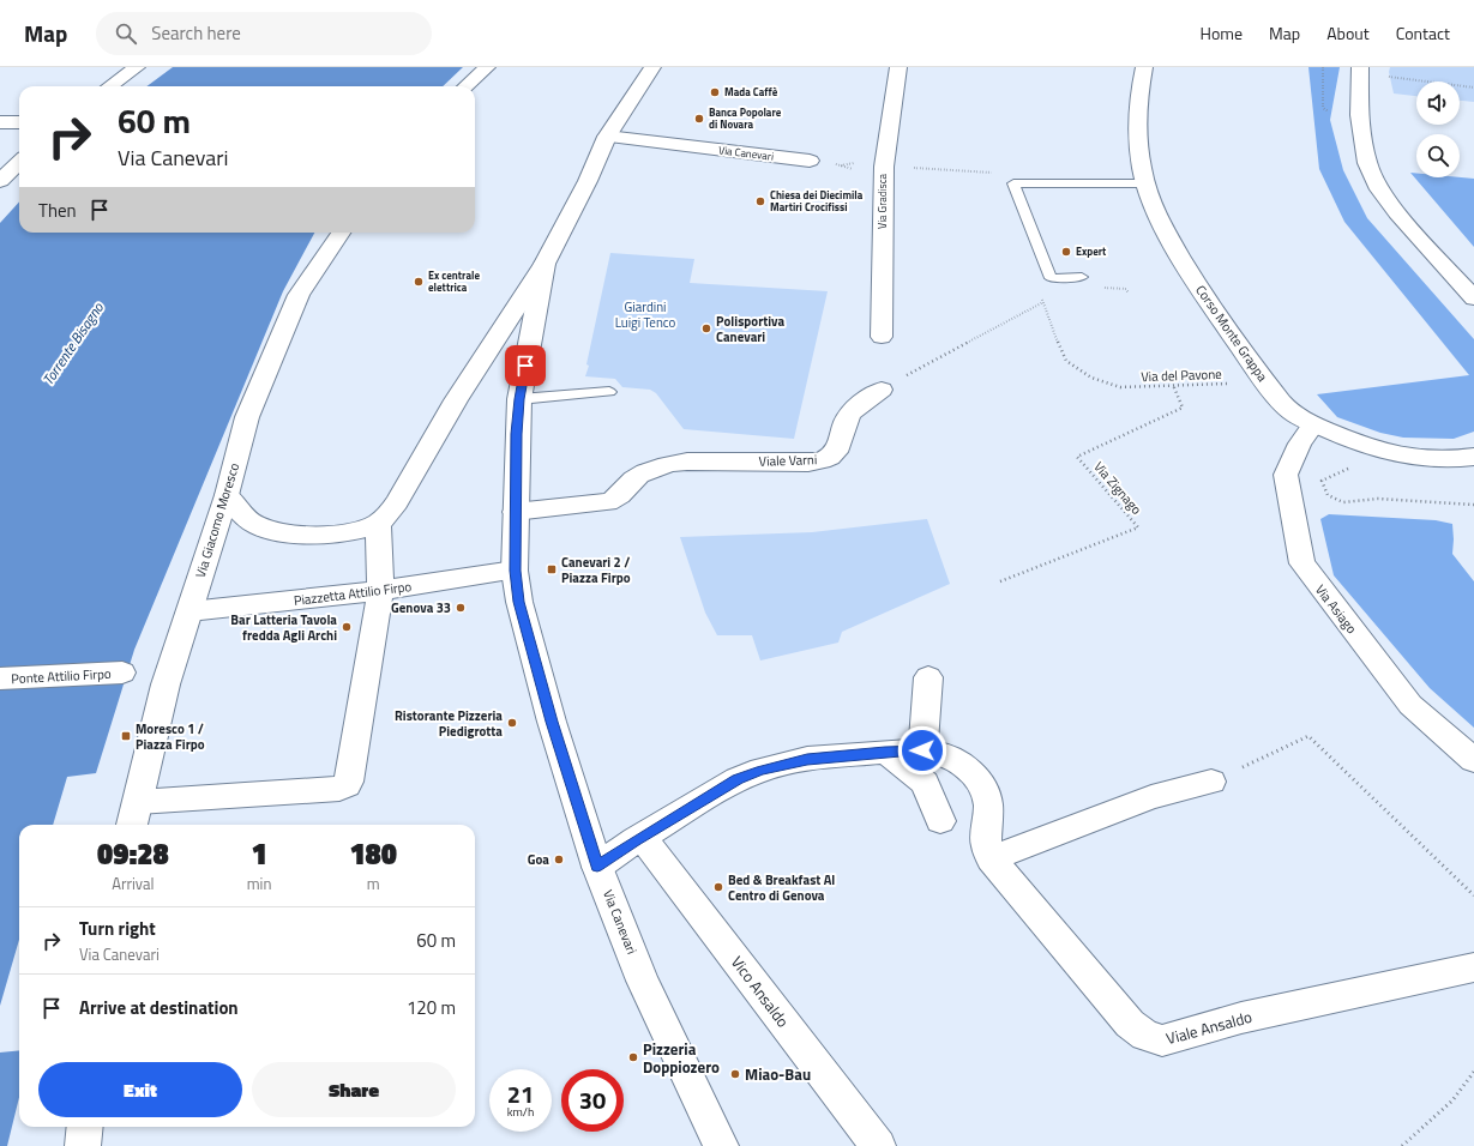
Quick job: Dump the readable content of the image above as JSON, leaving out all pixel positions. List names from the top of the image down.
{
  "streets": {
    "street": [
      "Via Canevari",
      "Via Gradisca",
      "Corso Monte Grappa",
      "Viale Varni",
      "Via Giacomo Moresco",
      "Piazzetta Attilio Firpo",
      "Via Asiago",
      "Ponte Attilio Firpo",
      "Vico Ansaldo",
      "Viale Ansaldo"
    ],
    "path": ["Via del Pavone", "Via Zignago"]
  },
  "crossings": [
    ["Via Canevari", "Viale Varni"],
    ["Via Canevari", "Piazzetta Attilio Firpo"],
    ["Via Canevari", "Viale Ansaldo"],
    ["Corso Monte Grappa", "Via Asiago"],
    ["Via del Pavone", "Via Zignago"],
    ["Via Giacomo Moresco", "Piazzetta Attilio Firpo"],
    ["Vico Ansaldo", "Viale Ansaldo"]
  ],
  "water": ["Torrente Bisagno"],
  "parks": ["Giardini Luigi Tenco"],
  "places": {
    "other": [
      "Mada Caffè",
      "Banca Popolare di Novara",
      "Chiesa dei Diecimila Martiri Crocifissi",
      "Expert",
      "Ex centrale elettrica",
      "Polisportiva Canevari",
      "Genova 33",
      "Bar Latteria Tavola fredda Agli Archi",
      "Ristorante Pizzeria Piedigrotta",
      "Goa",
      "Bed & Breakfast Al Centro di Genova",
      "Pizzeria Doppiozero",
      "Miao-Bau"
    ],
    "transit": ["Canevari 2 / Piazza Firpo", "Moresco 1 / Piazza Firpo"]
  },
  "page": {
    "header": "Map",
    "search": "Search here",
    "nav": [
      "Home",
      "Map",
      "About",
      "Contact"
    ],
    "turn": ["60 m", "Via Canevari"],
    "then": "Then",
    "eta": [
      "09:28",
      "Arrival",
      "1",
      "min",
      "180",
      "m"
    ],
    "list": [
      {
        "name": "Turn right",
        "note": "Via Canevari",
        "value": "60 m"
      },
      {
        "name": "Arrive at destination",
        "value": "120 m"
      }
    ],
    "buttons": ["Exit", "Share"],
    "speed": "21 km/h",
    "limit": "30"
  }
}
